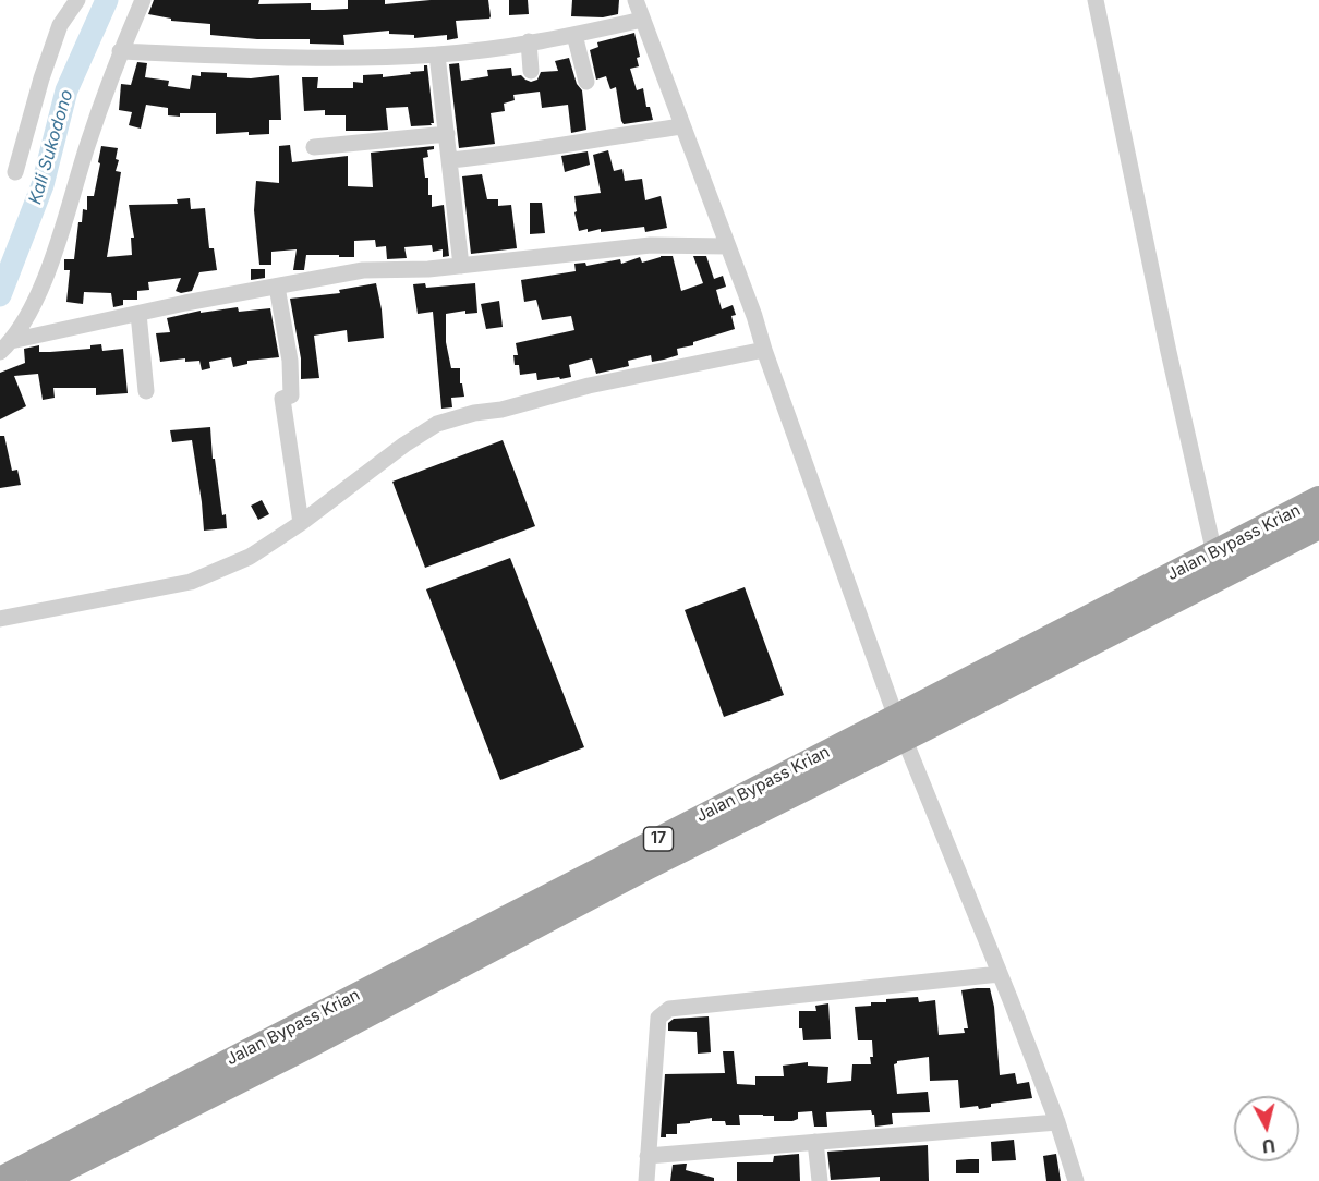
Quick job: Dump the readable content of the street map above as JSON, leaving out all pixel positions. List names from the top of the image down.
{
  "streets": {
    "highway": ["Jalan Bypass Krian", "17"]
  },
  "water": ["Kali Sukodono"],
  "north": "bottom"
}
